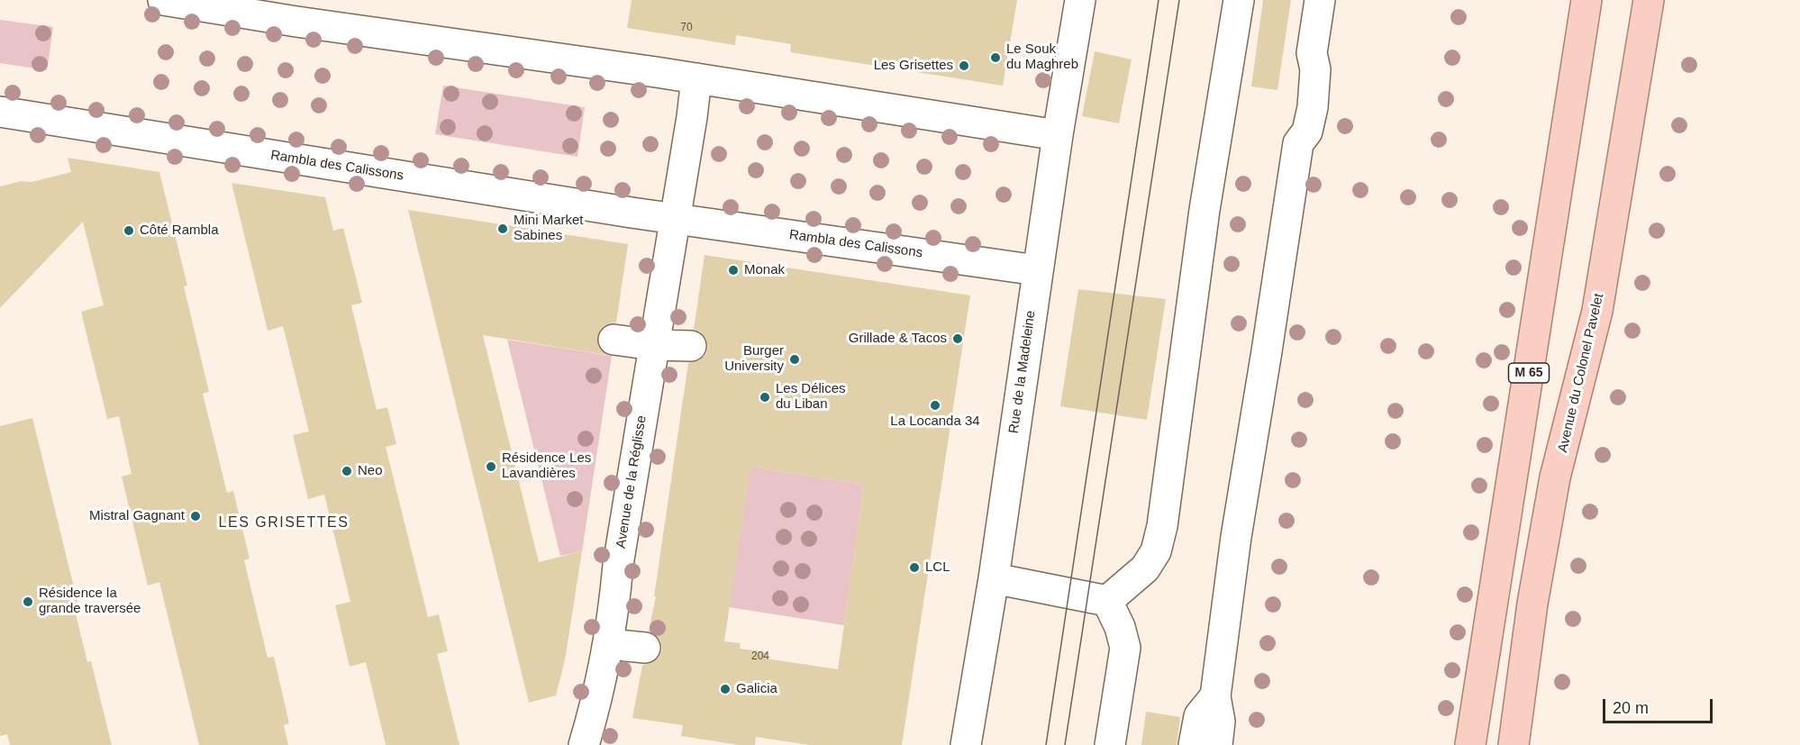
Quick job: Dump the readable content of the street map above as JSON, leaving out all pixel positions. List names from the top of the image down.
{
  "streets": {
    "main road": ["M 65", "Avenue du Colonel Pavelet"],
    "street": ["Rambla des Calissons", "Rue de la Madeleine", "Avenue de la Réglisse"]
  },
  "crossings": [
    ["Rambla des Calissons", "Rue de la Madeleine"],
    ["Rambla des Calissons", "Avenue de la Réglisse"]
  ],
  "districts": ["LES GRISETTES"],
  "places": [
    "Le Souk du Maghreb",
    "Les Grisettes",
    "Mini Market Sabines",
    "Côté Rambla",
    "Monak",
    "Grillade & Tacos",
    "Burger University",
    "Les Délices du Liban",
    "La Locanda 34",
    "Résidence Les Lavandières",
    "Neo",
    "Mistral Gagnant",
    "LCL",
    "Résidence la grande traversée",
    "Galicia"
  ],
  "house_numbers": ["70", "204"],
  "scale_bar": "20 m"
}
